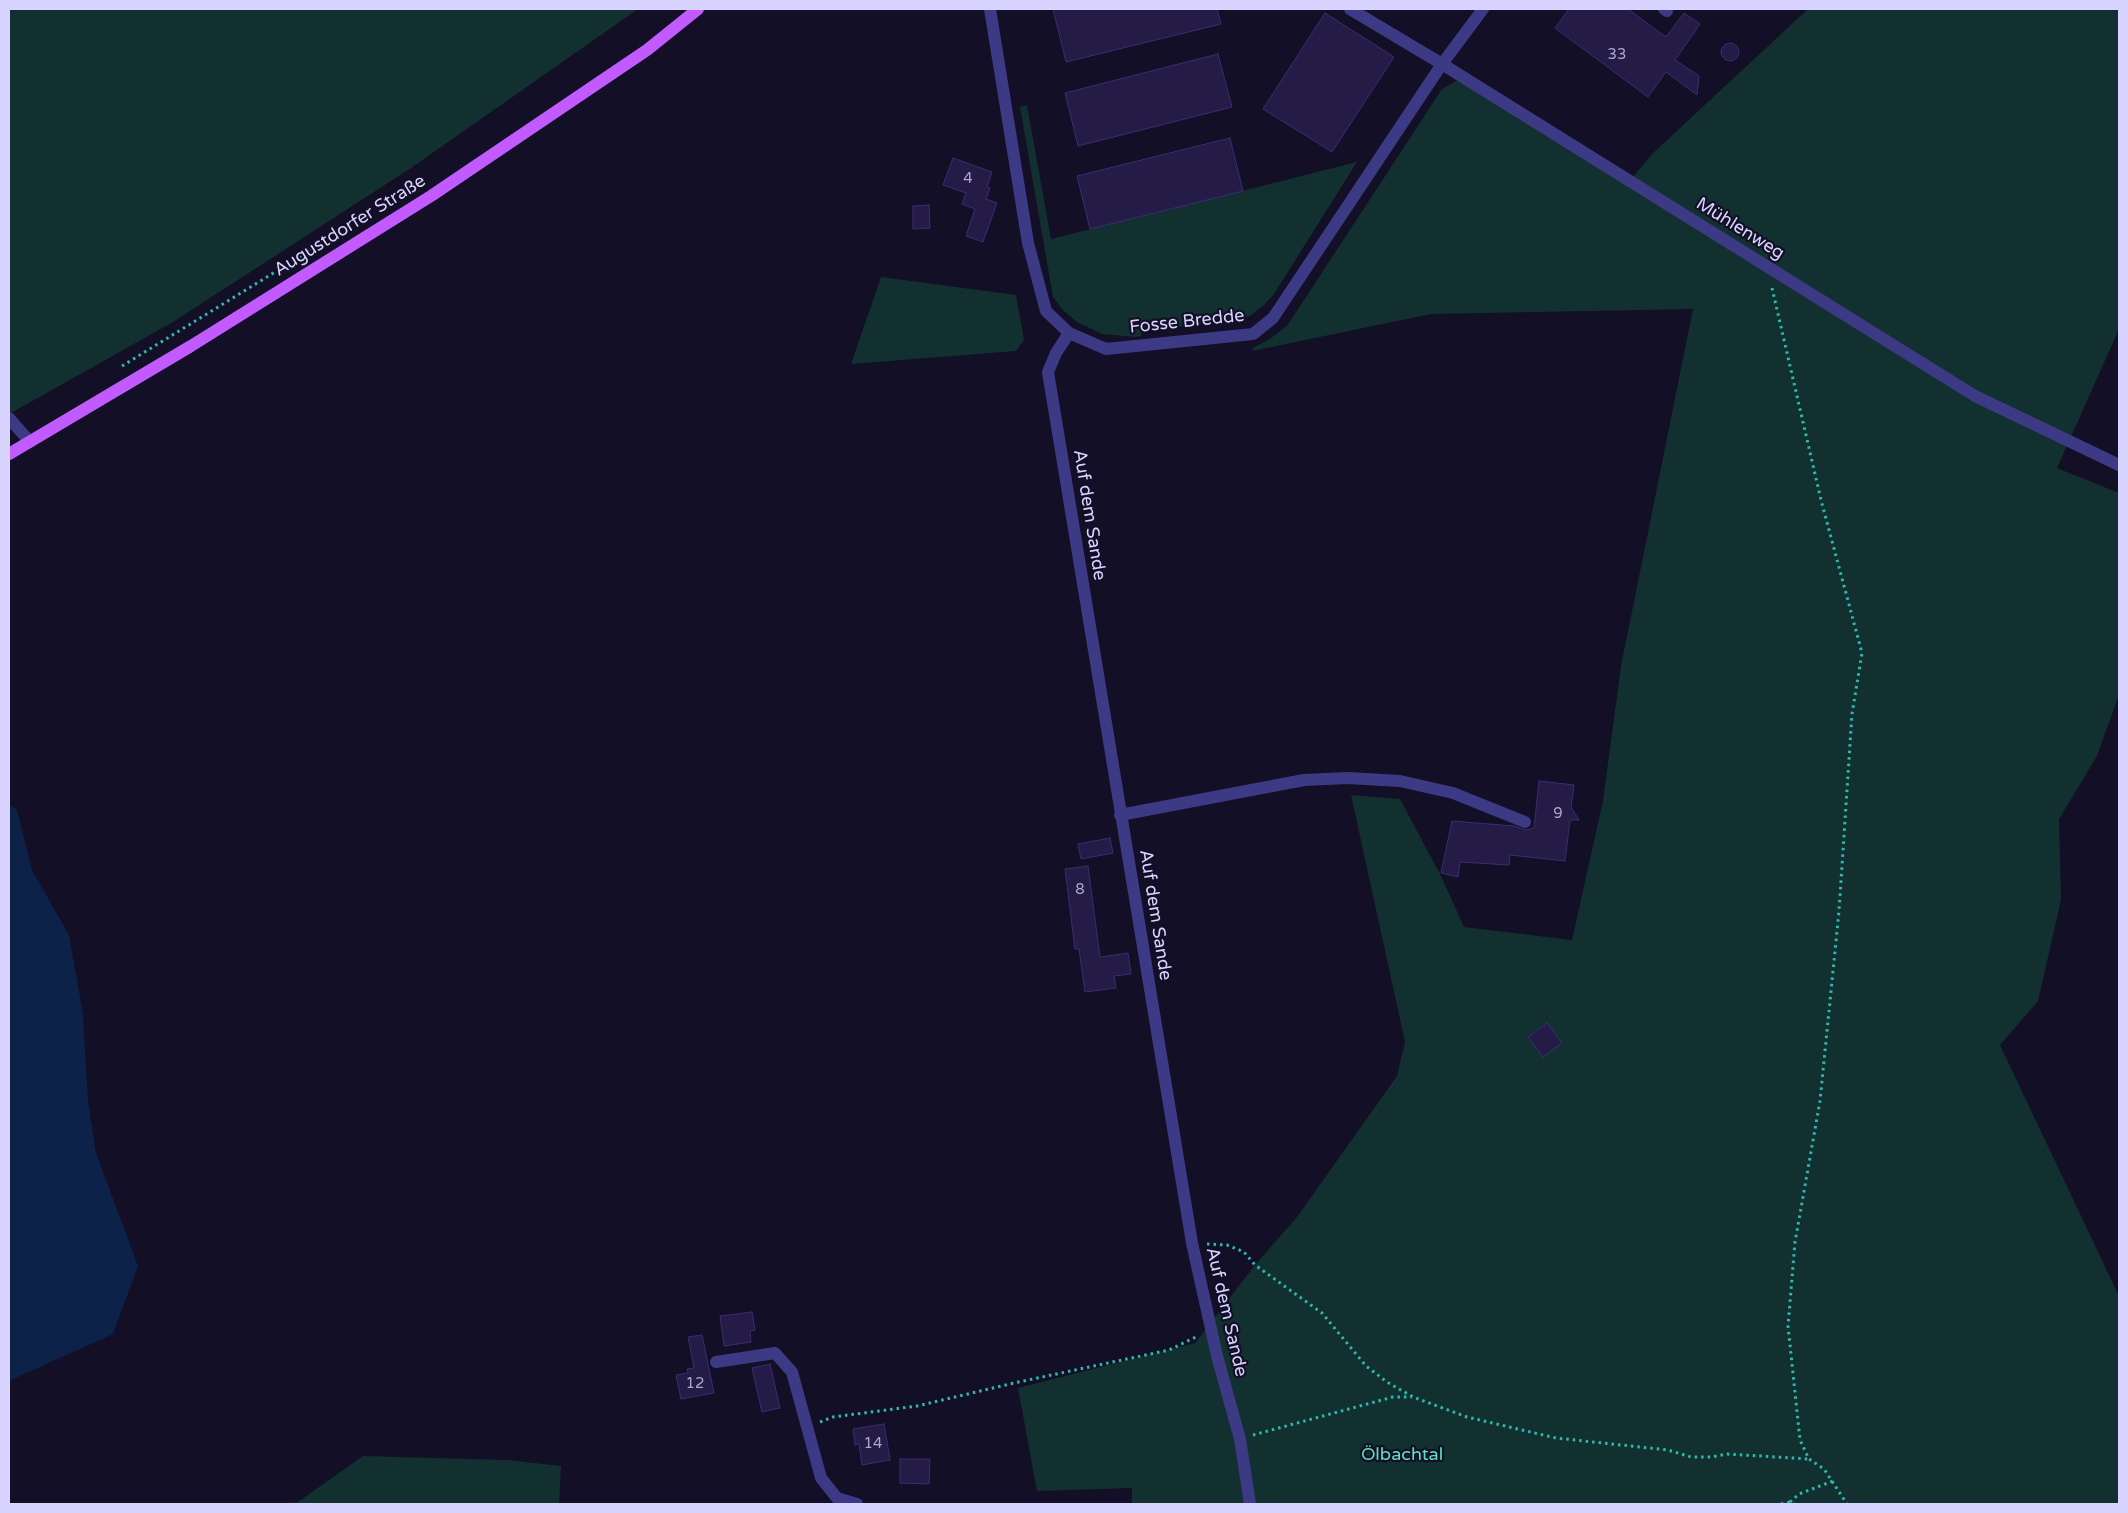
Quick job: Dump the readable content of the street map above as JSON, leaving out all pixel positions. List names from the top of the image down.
{
  "streets": {
    "main road": ["Augustdorfer Straße"],
    "street": ["Mühlenweg", "Fosse Bredde", "Auf dem Sande"]
  },
  "crossings": [
    ["Mühlenweg", "Fosse Bredde"],
    ["Fosse Bredde", "Auf dem Sande"]
  ],
  "parks": ["Ölbachtal"],
  "house_numbers": [
    "33",
    "4",
    "9",
    "8",
    "12",
    "14"
  ]
}
